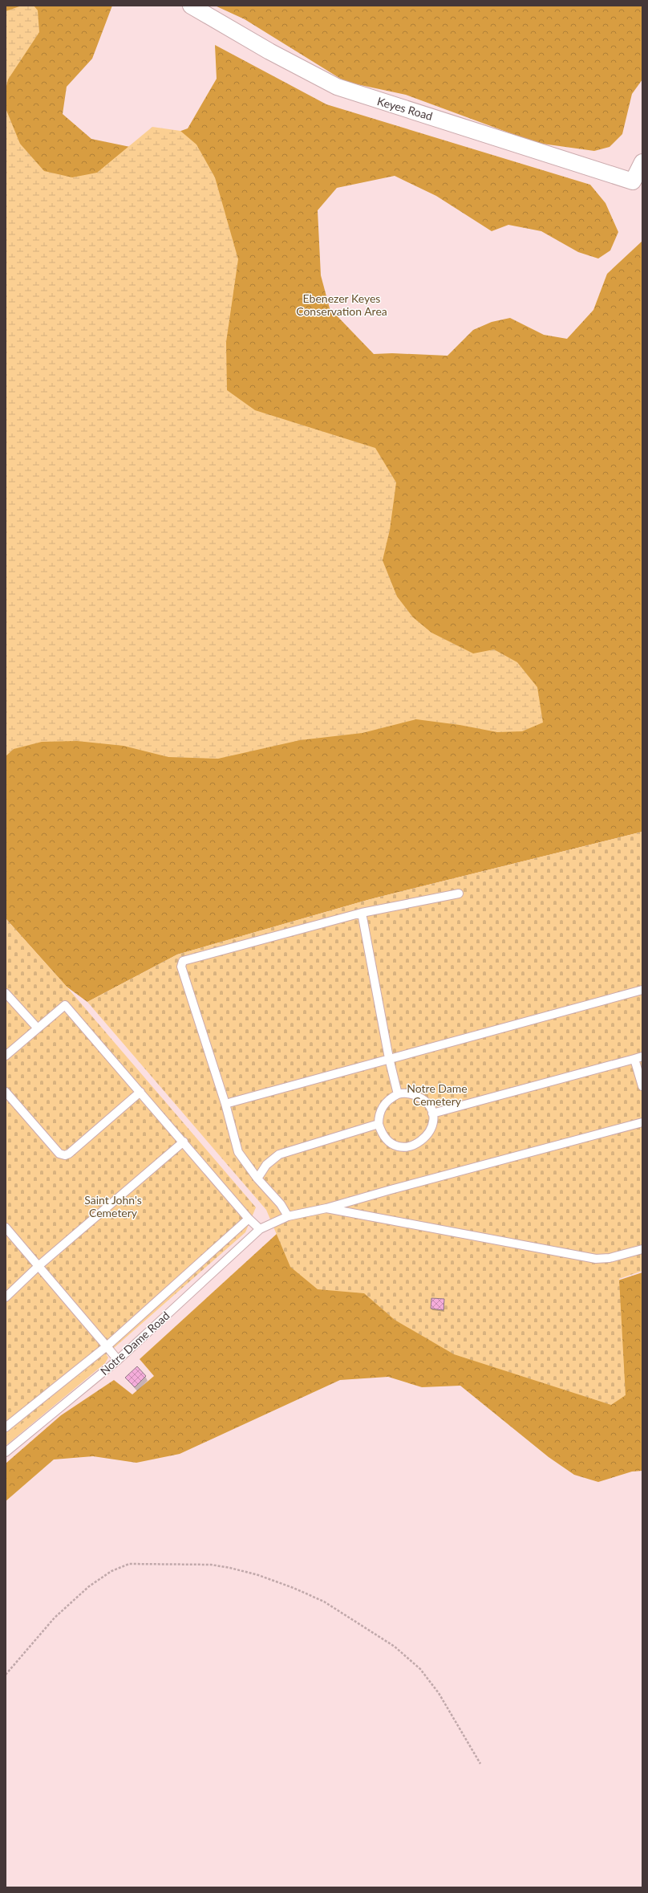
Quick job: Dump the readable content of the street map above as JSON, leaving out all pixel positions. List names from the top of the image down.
{
  "streets": {
    "street": ["Keyes Road"],
    "lane": ["Notre Dame Road"]
  },
  "parks": ["Ebenezer Keyes Conservation Area", "Notre Dame Cemetery", "Saint John's Cemetery"]
}
